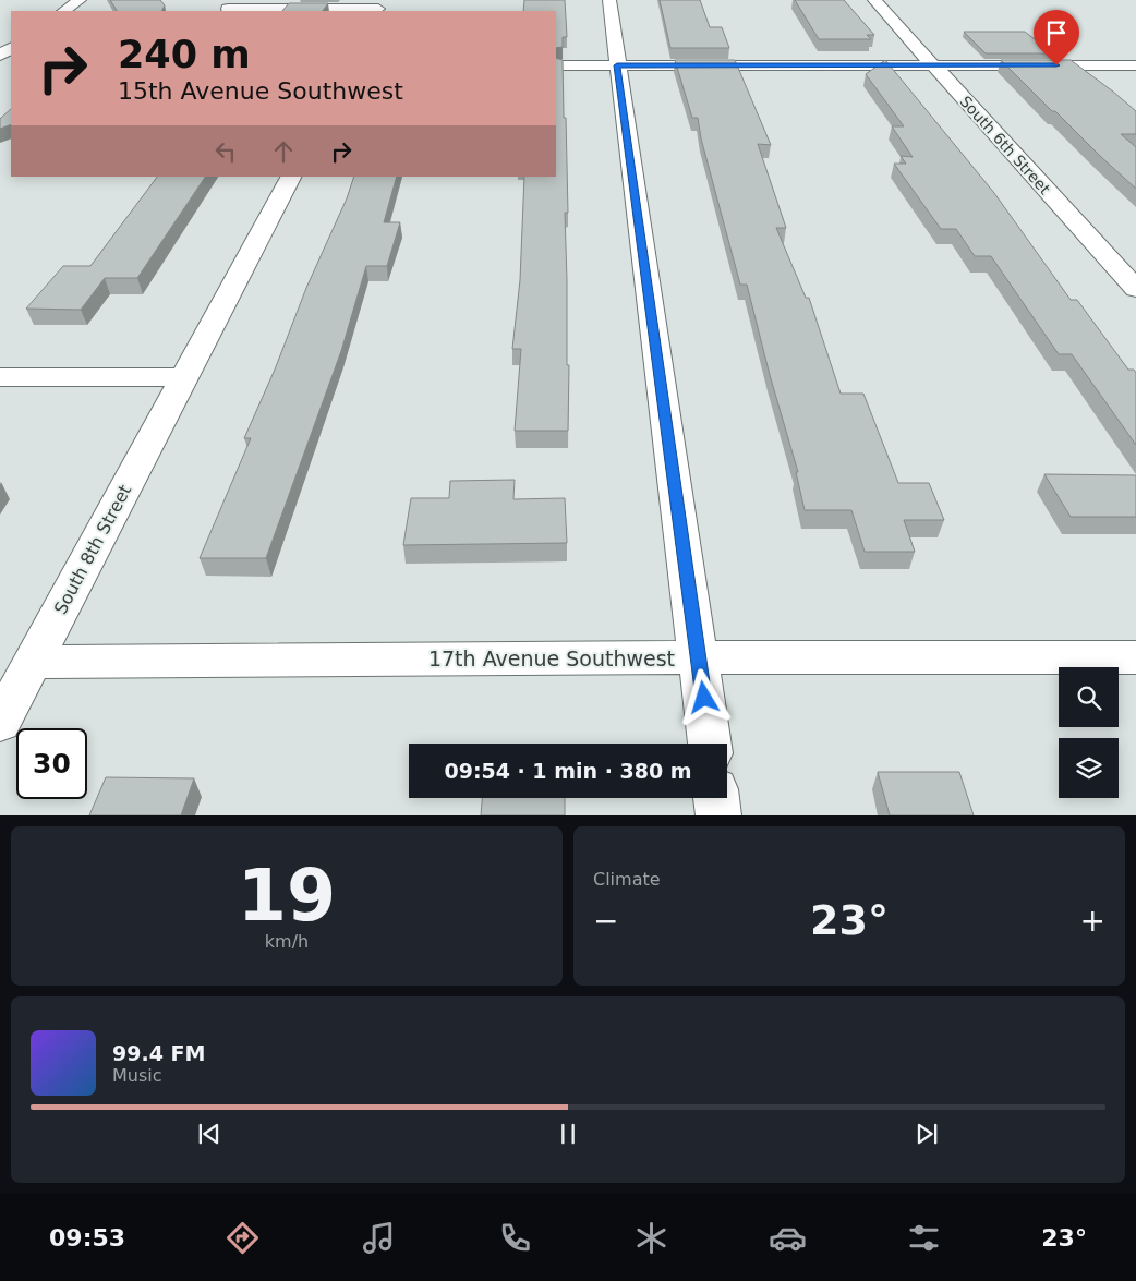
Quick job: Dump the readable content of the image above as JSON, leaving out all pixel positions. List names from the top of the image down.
{
  "streets": {
    "street": ["South 6th Street", "South 8th Street", "17th Avenue Southwest"]
  },
  "crossings": [
    ["South 8th Street", "17th Avenue Southwest"]
  ],
  "page": {
    "turn": ["240 m", "15th Avenue Southwest"],
    "limit": "30",
    "trip": "09:54 · 1 min · 380 m",
    "tile": [
      ["19", "km/h"],
      "Climate"
    ],
    "heat": ["−", "23°", "+"],
    "song": ["99.4 FM", "Music"],
    "tabs": ["09:53", "23°"]
  }
}
